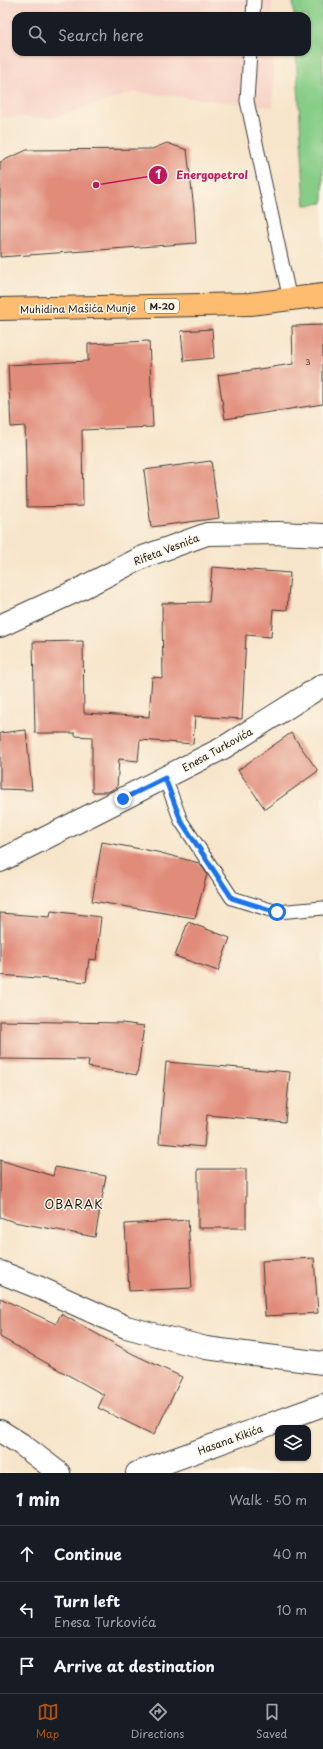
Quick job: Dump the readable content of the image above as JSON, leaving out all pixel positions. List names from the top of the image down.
{
  "streets": {
    "main road": ["M-20", "Muhidina Mašića Munje"],
    "street": ["Rifeta Vesnića", "Enesa Turkovića", "Hasana Kikića"]
  },
  "districts": ["OBARAK"],
  "places": ["Energopetrol"],
  "house_numbers": ["3"],
  "page": {
    "search": "Search here",
    "heading": ["1 min", "Walk · 50 m"],
    "list": [
      ["Continue", "40 m"],
      ["Turn left", "Enesa Turkovića", "10 m"],
      "Arrive at destination"
    ],
    "nav": ["Map", "Directions", "Saved"]
  }
}
